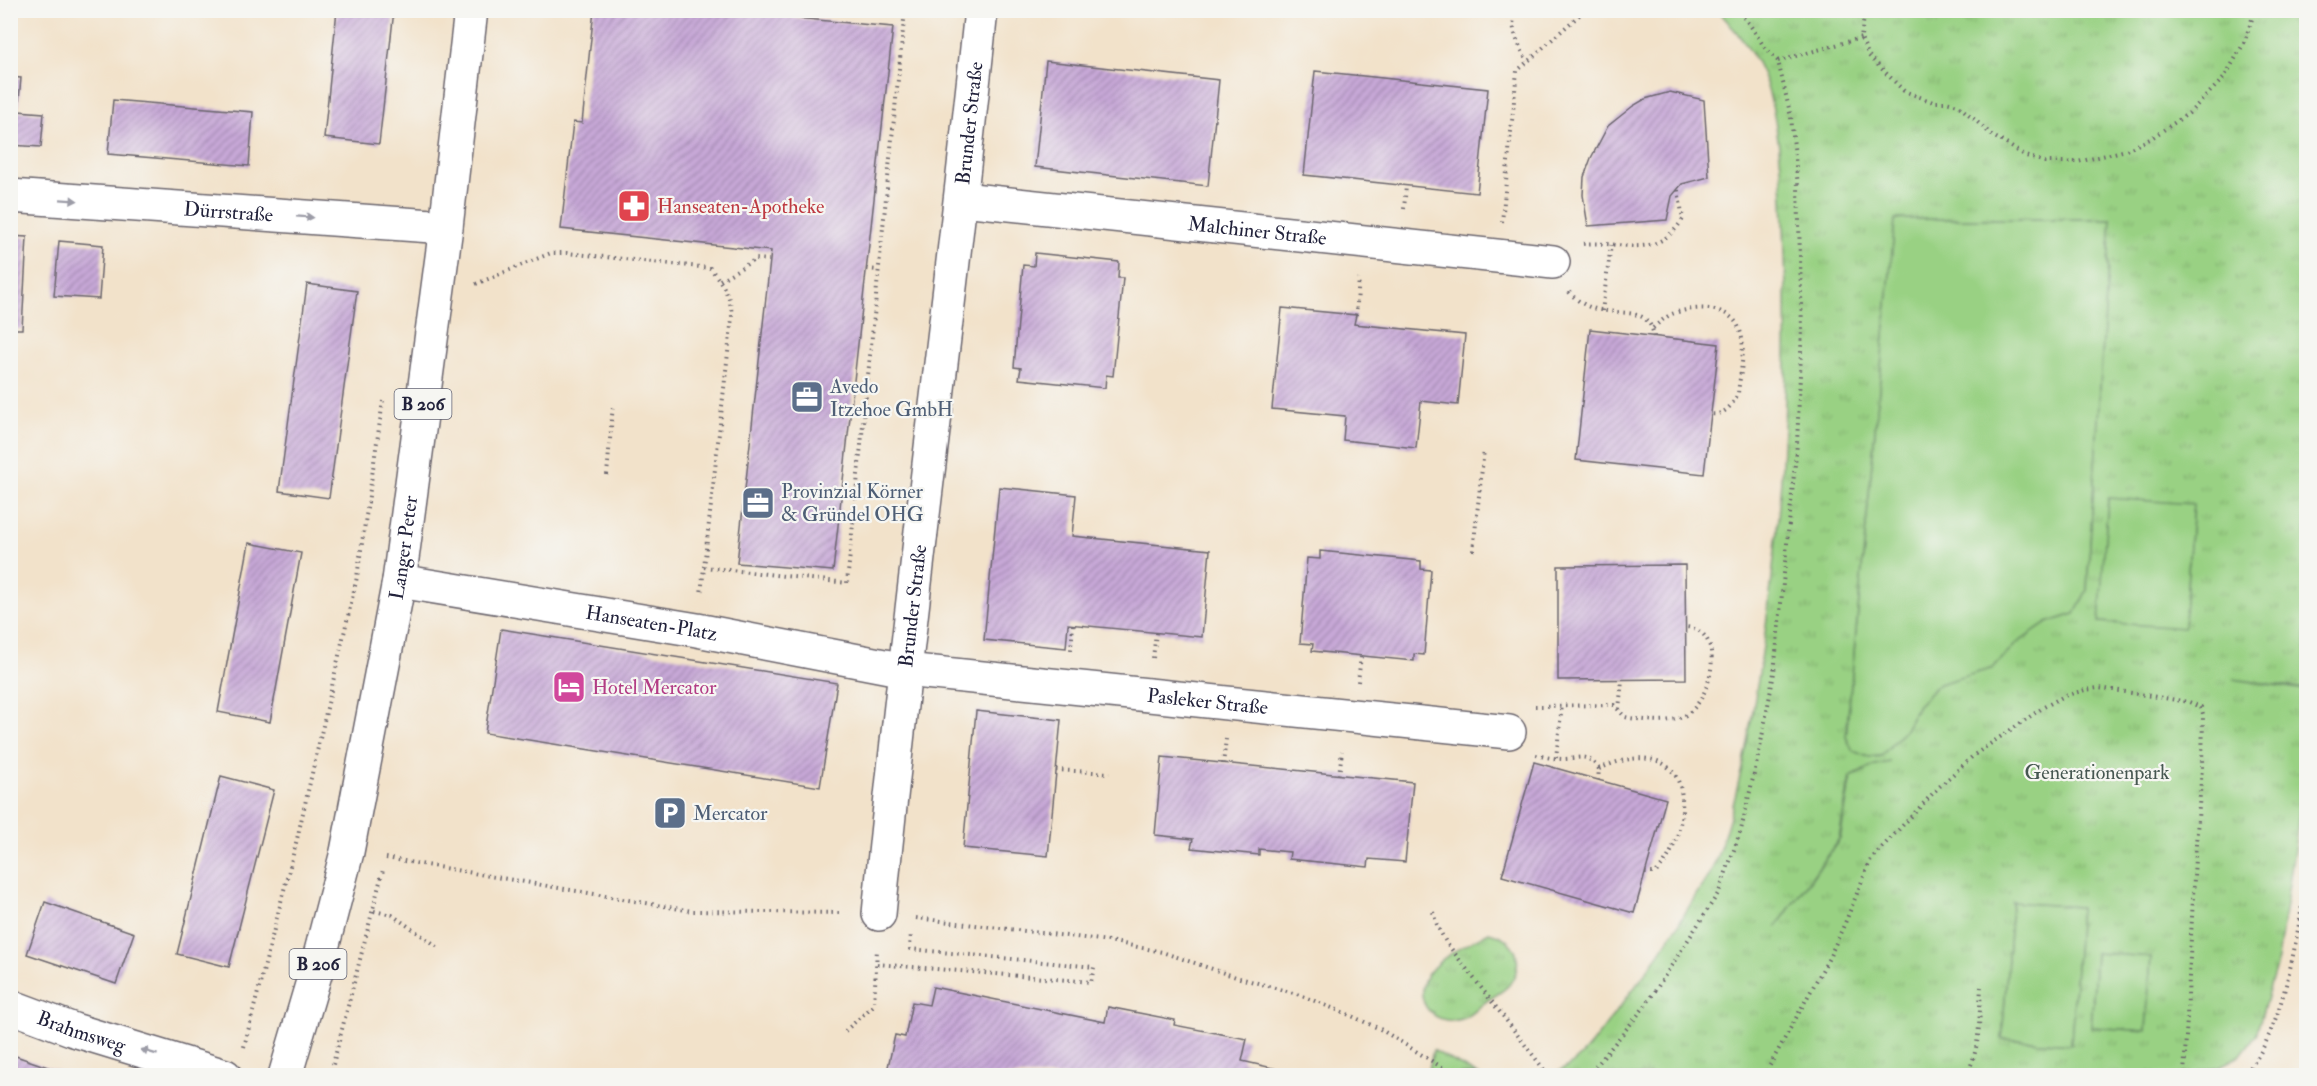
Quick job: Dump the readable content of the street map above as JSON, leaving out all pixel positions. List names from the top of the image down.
{
  "streets": {
    "street": [
      "Brunder Straße",
      "Dürrstraße",
      "Malchiner Straße",
      "B 206",
      "Langer Peter",
      "Hanseaten-Platz",
      "Pasleker Straße",
      "Brahmsweg"
    ]
  },
  "crossings": [
    ["Brunder Straße", "Malchiner Straße"],
    ["Brunder Straße", "Hanseaten-Platz"],
    ["Brunder Straße", "Pasleker Straße"],
    ["Dürrstraße", "Langer Peter"],
    ["Langer Peter", "Hanseaten-Platz"],
    ["Hanseaten-Platz", "Pasleker Straße"]
  ],
  "one_way": ["Dürrstraße", "Brahmsweg"],
  "parks": ["Generationenpark"],
  "places": {
    "pharmacy": ["Hanseaten-Apotheke"],
    "office": ["Avedo Itzehoe GmbH", "Provinzial Körner & Gründel OHG"],
    "hotel": ["Hotel Mercator"],
    "parking": ["Mercator"]
  }
}
